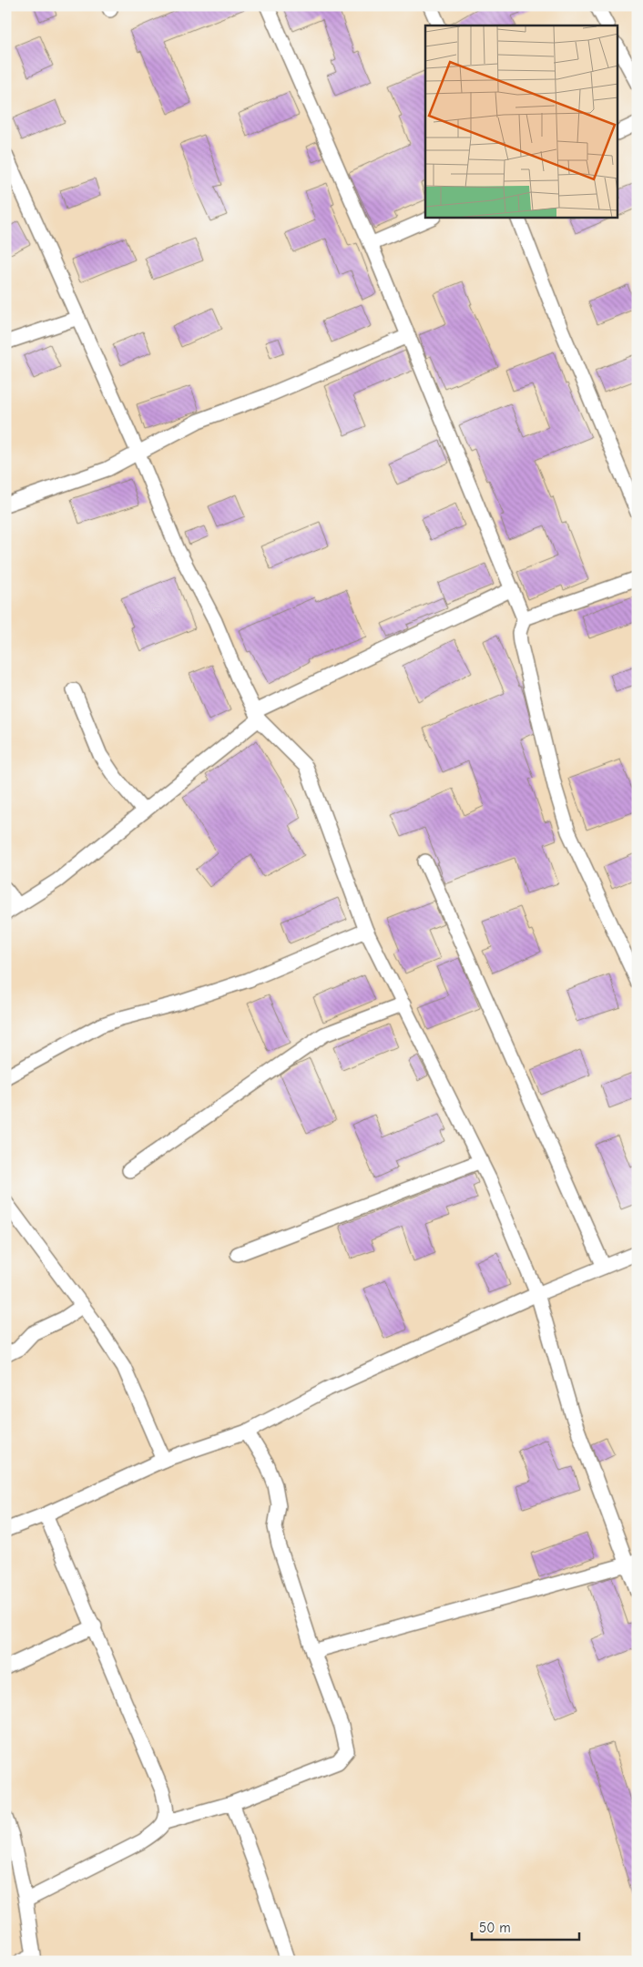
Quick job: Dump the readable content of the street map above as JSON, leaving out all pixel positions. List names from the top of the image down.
{
  "scale_bar": "50 m"
}
